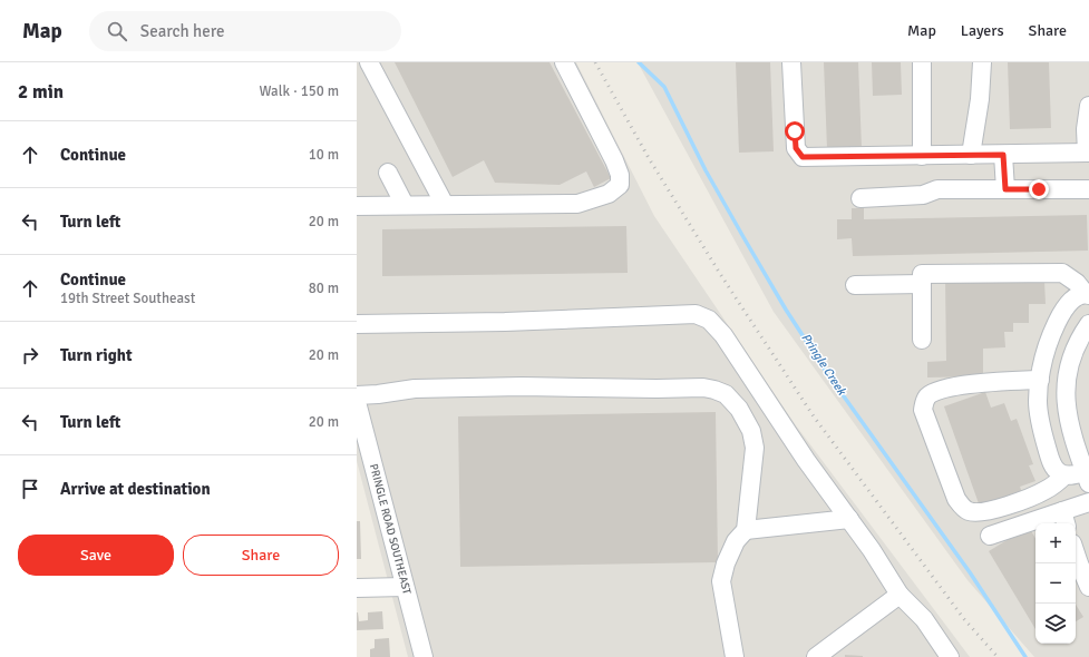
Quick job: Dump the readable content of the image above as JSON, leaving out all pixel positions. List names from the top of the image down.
{
  "streets": {
    "street": ["PRINGLE ROAD SOUTHEAST"]
  },
  "water": ["Pringle Creek"],
  "page": {
    "header": "Map",
    "search": "Search here",
    "nav": ["Map", "Layers", "Share"],
    "heading": ["2 min", "Walk · 150 m"],
    "list": [
      ["Continue", "10 m"],
      ["Turn left", "20 m"],
      ["Continue", "19th Street Southeast", "80 m"],
      ["Turn right", "20 m"],
      ["Turn left", "20 m"],
      "Arrive at destination"
    ],
    "buttons": ["Save", "Share"],
    "map_buttons": ["+", "−"]
  }
}
